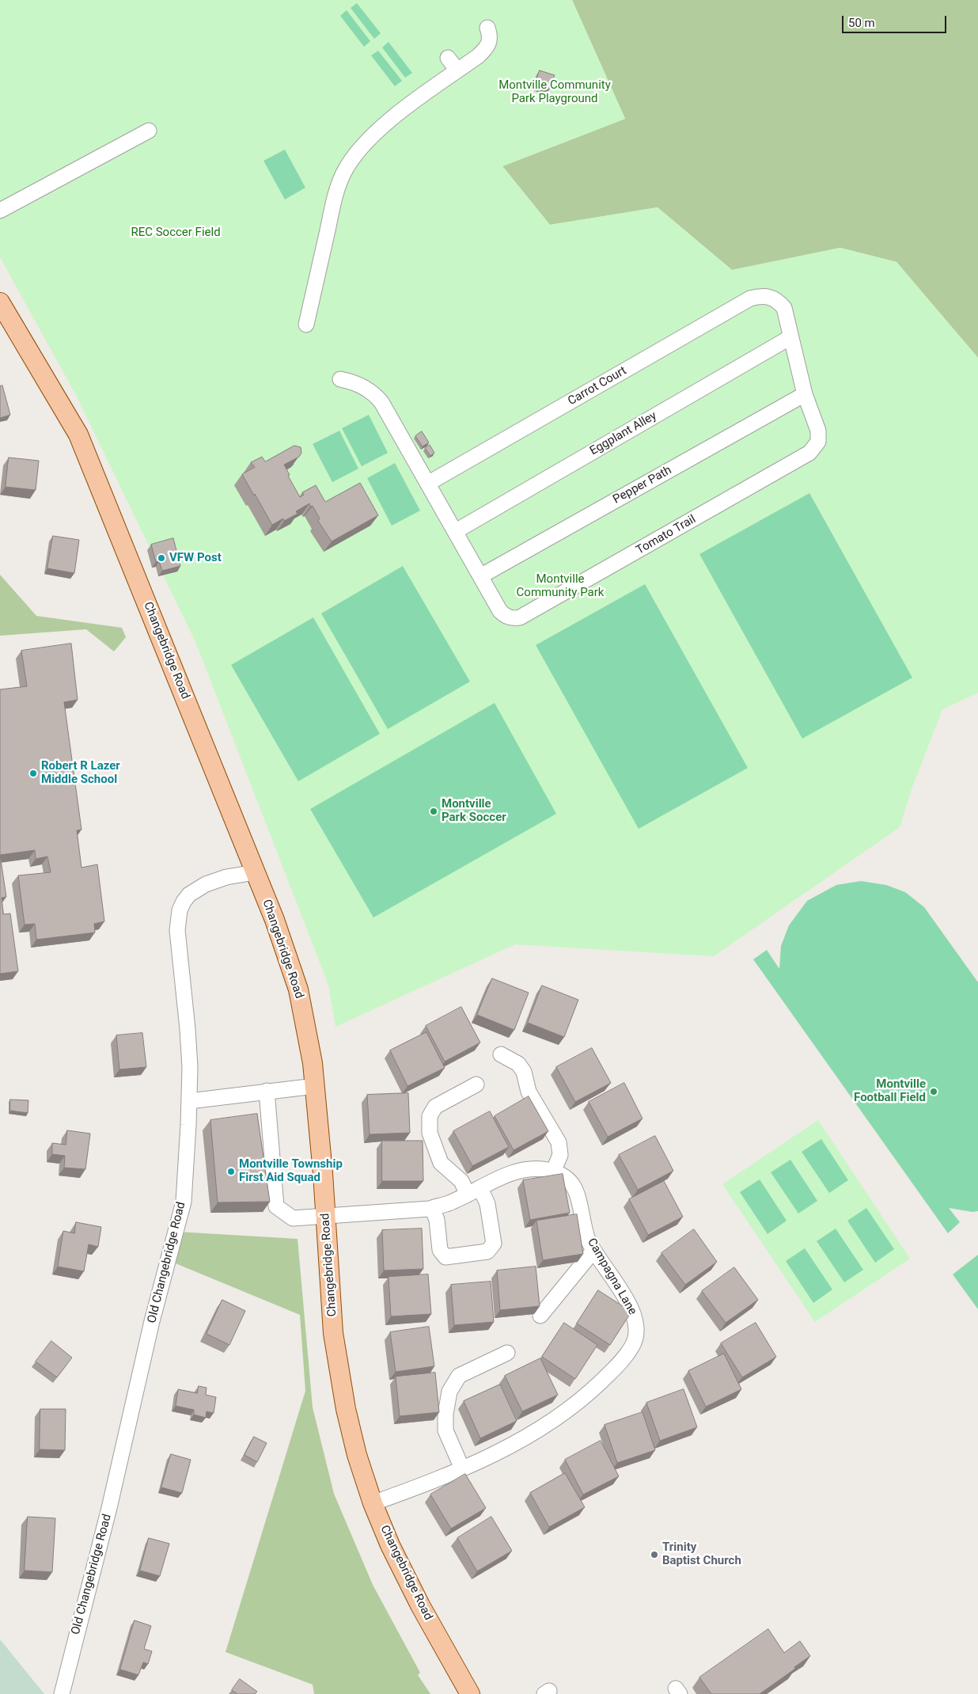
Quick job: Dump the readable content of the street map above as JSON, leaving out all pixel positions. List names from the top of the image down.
{
  "streets": {
    "main road": ["Changebridge Road"],
    "street": [
      "Carrot Court",
      "Eggplant Alley",
      "Pepper Path",
      "Tomato Trail",
      "Old Changebridge Road",
      "Campagna Lane"
    ]
  },
  "crossings": [
    ["Carrot Court", "Eggplant Alley"],
    ["Pepper Path", "Tomato Trail"],
    ["Changebridge Road", "Old Changebridge Road"],
    ["Changebridge Road", "Campagna Lane"]
  ],
  "parks": ["Montville Community Park Playground", "REC Soccer Field", "Montville Community Park"],
  "places": [
    "VFW Post",
    "Robert R Lazer Middle School",
    "Montville Park Soccer",
    "Montville Football Field",
    "Montville Township First Aid Squad",
    "Trinity Baptist Church"
  ],
  "scale_bar": "50 m"
}
